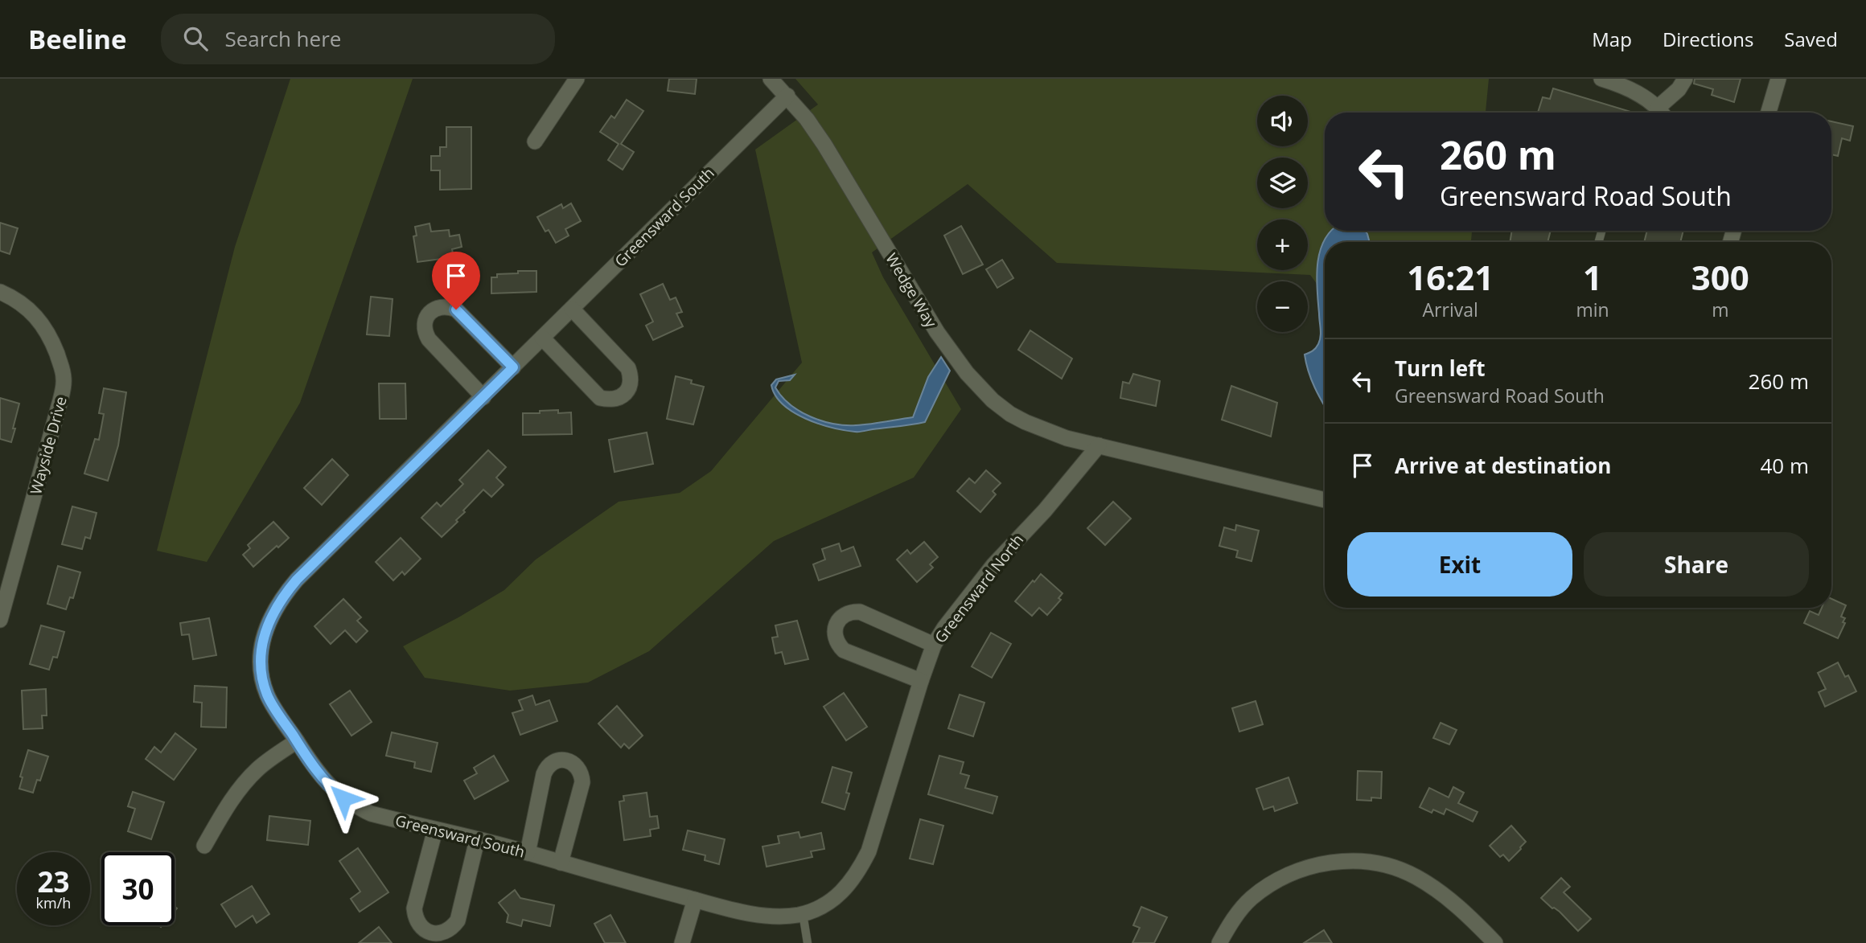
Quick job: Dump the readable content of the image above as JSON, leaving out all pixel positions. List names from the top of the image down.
{
  "streets": {
    "street": [
      "Greensward South",
      "Wedge Way",
      "Wayside Drive",
      "Greensward North"
    ]
  },
  "crossings": [
    ["Greensward South", "Wedge Way"],
    ["Greensward South", "Greensward North"],
    ["Wedge Way", "Greensward North"]
  ],
  "page": {
    "header": "Beeline",
    "search": "Search here",
    "nav": ["Map", "Directions", "Saved"],
    "map_buttons": ["+", "−"],
    "turn": ["260 m", "Greensward Road South"],
    "eta": [
      "16:21",
      "Arrival",
      "1",
      "min",
      "300",
      "m"
    ],
    "list": [
      {
        "name": "Turn left",
        "note": "Greensward Road South",
        "value": "260 m"
      },
      {
        "name": "Arrive at destination",
        "value": "40 m"
      }
    ],
    "buttons": ["Exit", "Share"],
    "speed": "23 km/h",
    "limit": "30"
  }
}
